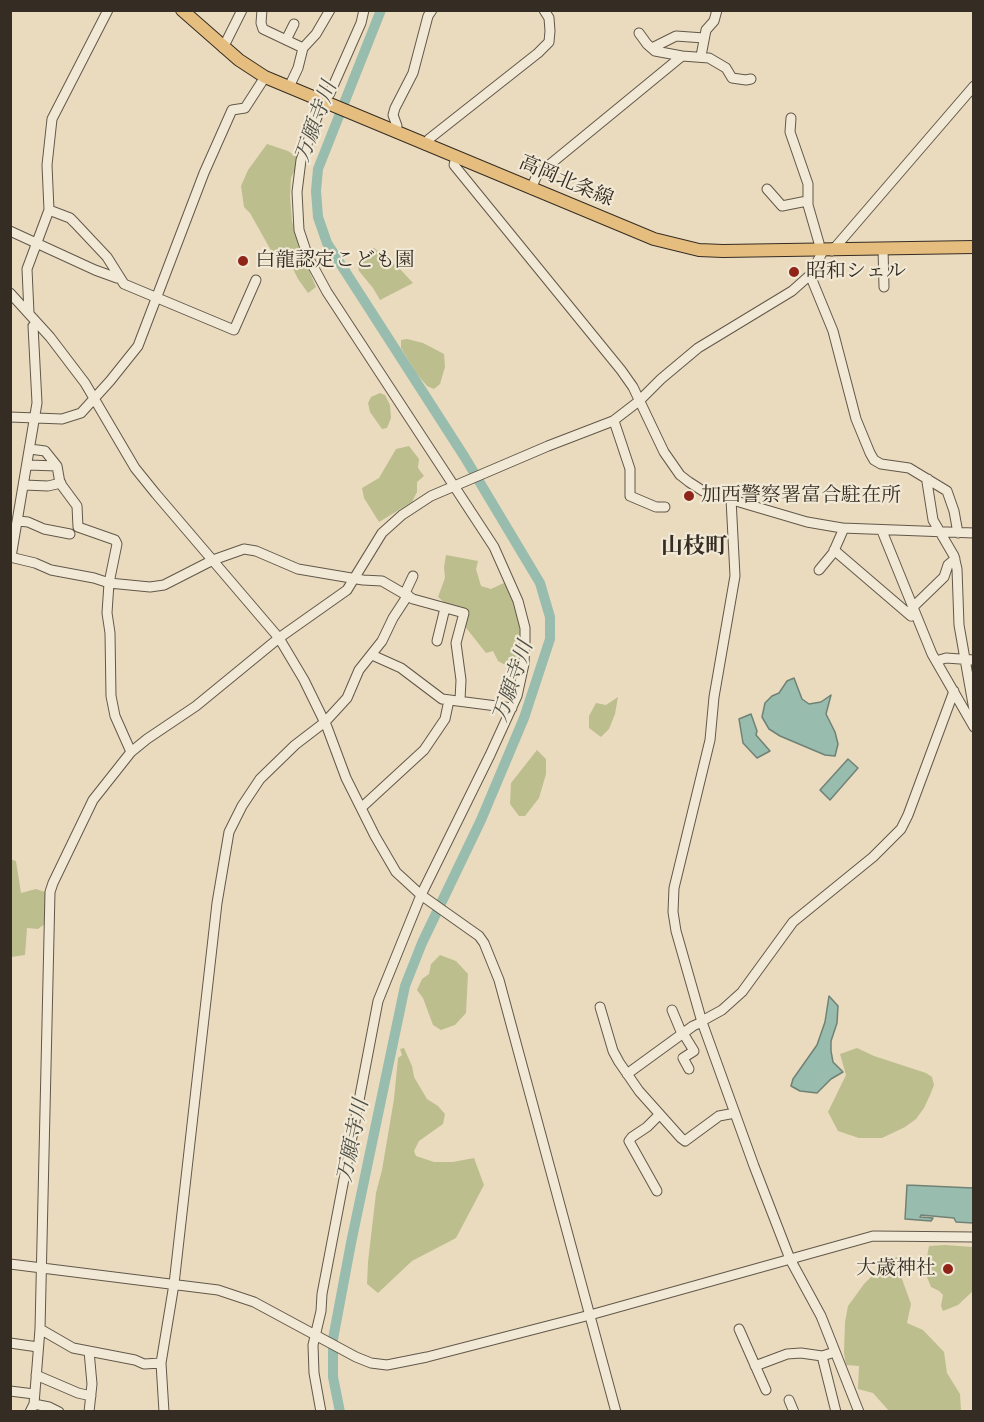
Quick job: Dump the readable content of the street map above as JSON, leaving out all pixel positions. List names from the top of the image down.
{
  "streets": {
    "main road": ["高岡北条線"]
  },
  "districts": ["山枝町"],
  "water": ["万願寺川"],
  "places": [
    "白龍認定こども園",
    "昭和シェル",
    "加西警察署富合駐在所",
    "大歳神社"
  ]
}
